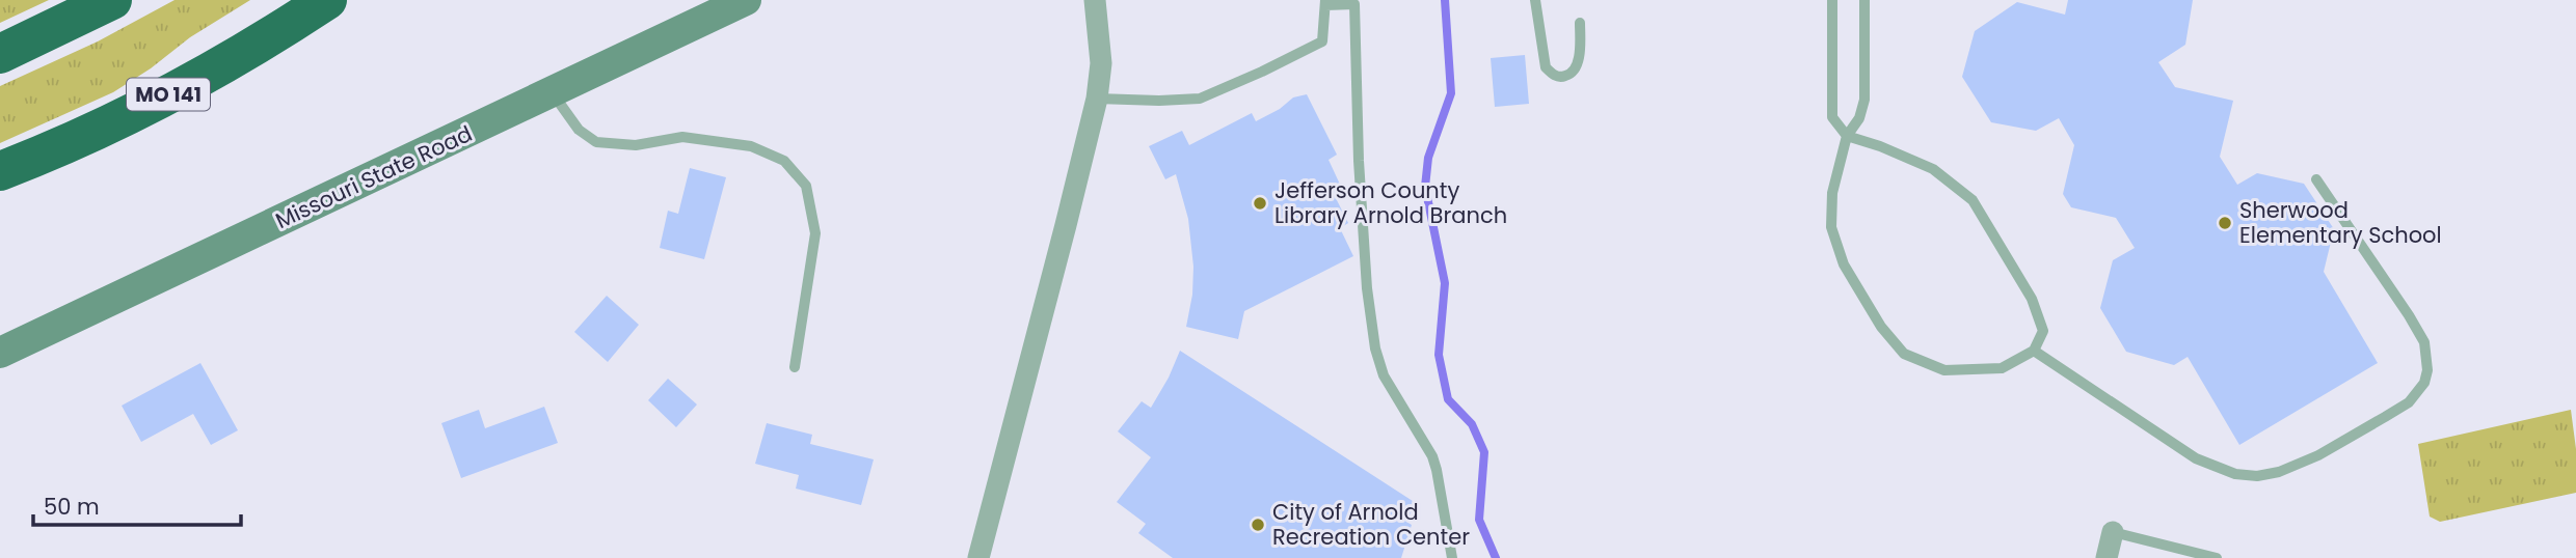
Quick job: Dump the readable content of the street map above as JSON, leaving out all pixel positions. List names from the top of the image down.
{
  "streets": {
    "highway": ["MO 141"],
    "street": ["Missouri State Road"]
  },
  "places": ["Jefferson County Library Arnold Branch", "Sherwood Elementary School", "City of Arnold Recreation Center"],
  "scale_bar": "50 m"
}
